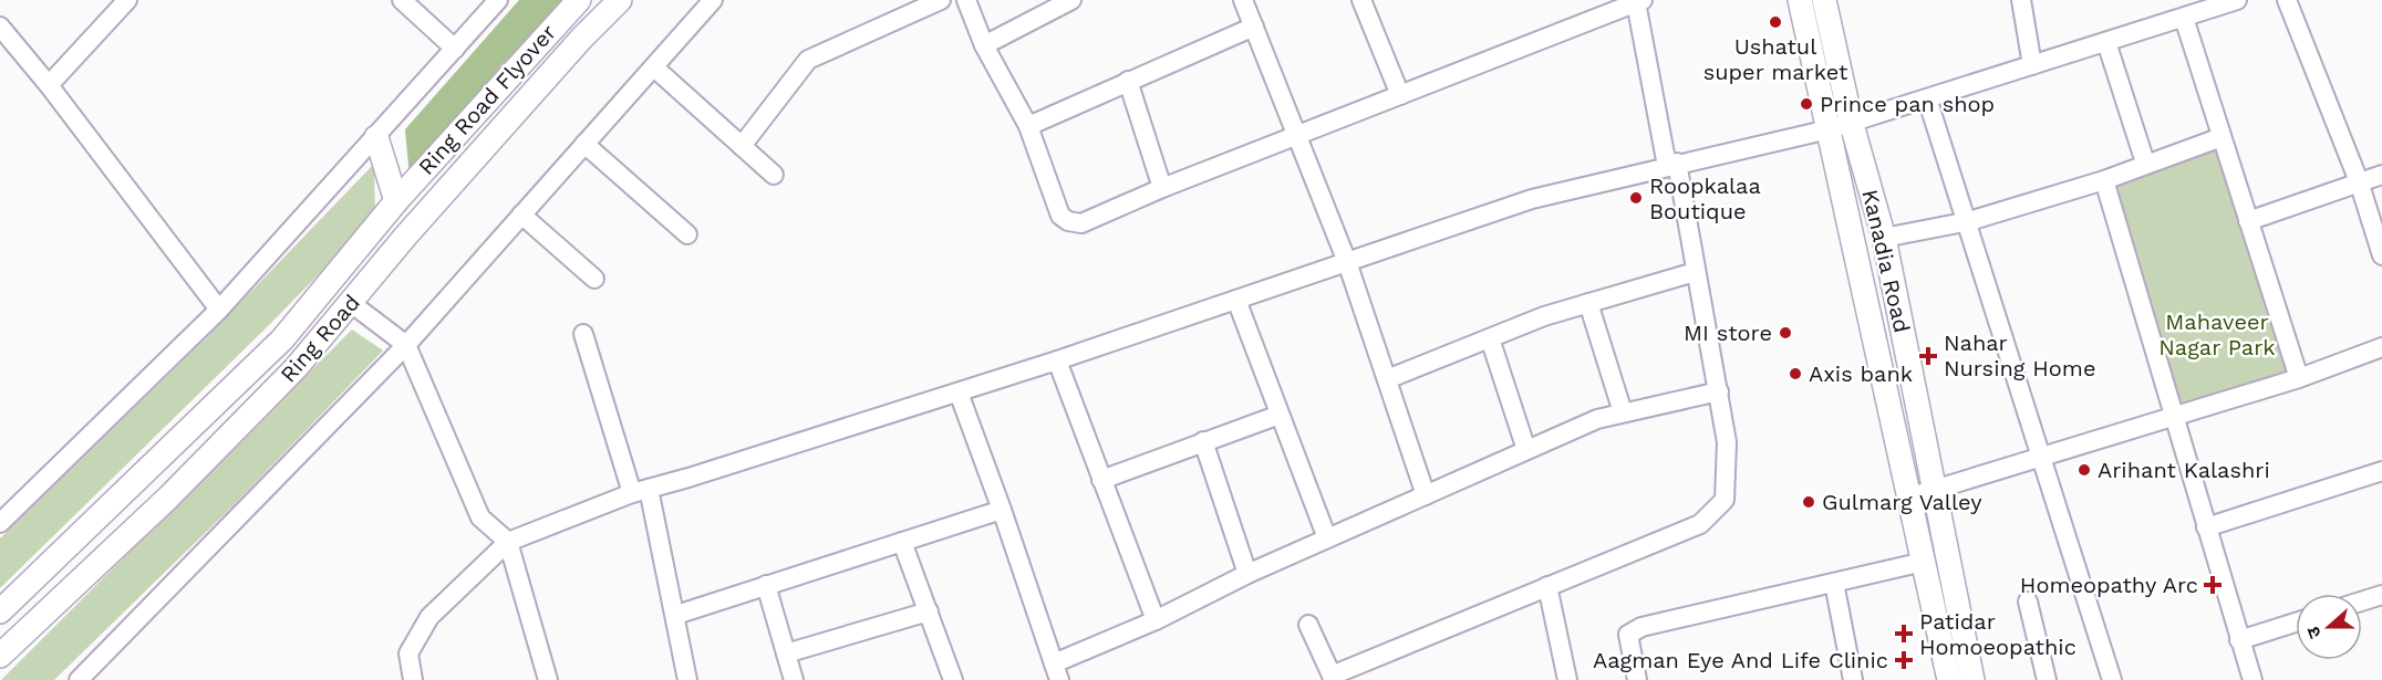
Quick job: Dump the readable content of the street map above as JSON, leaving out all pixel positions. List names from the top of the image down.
{
  "streets": {
    "main road": ["Ring Road Flyover", "Kanadia Road", "Ring Road"]
  },
  "crossings": [
    ["Ring Road Flyover", "Ring Road"]
  ],
  "parks": ["Mahaveer Nagar Park"],
  "places": {
    "other": [
      "Ushatul super market",
      "Prince pan shop",
      "Roopkalaa Boutique",
      "MI store",
      "Axis bank",
      "Arihant Kalashri",
      "Gulmarg Valley"
    ],
    "health": [
      "Nahar Nursing Home",
      "Homeopathy Arc",
      "Patidar Homoeopathic",
      "Aagman Eye And Life Clinic"
    ]
  },
  "north": "left"
}
